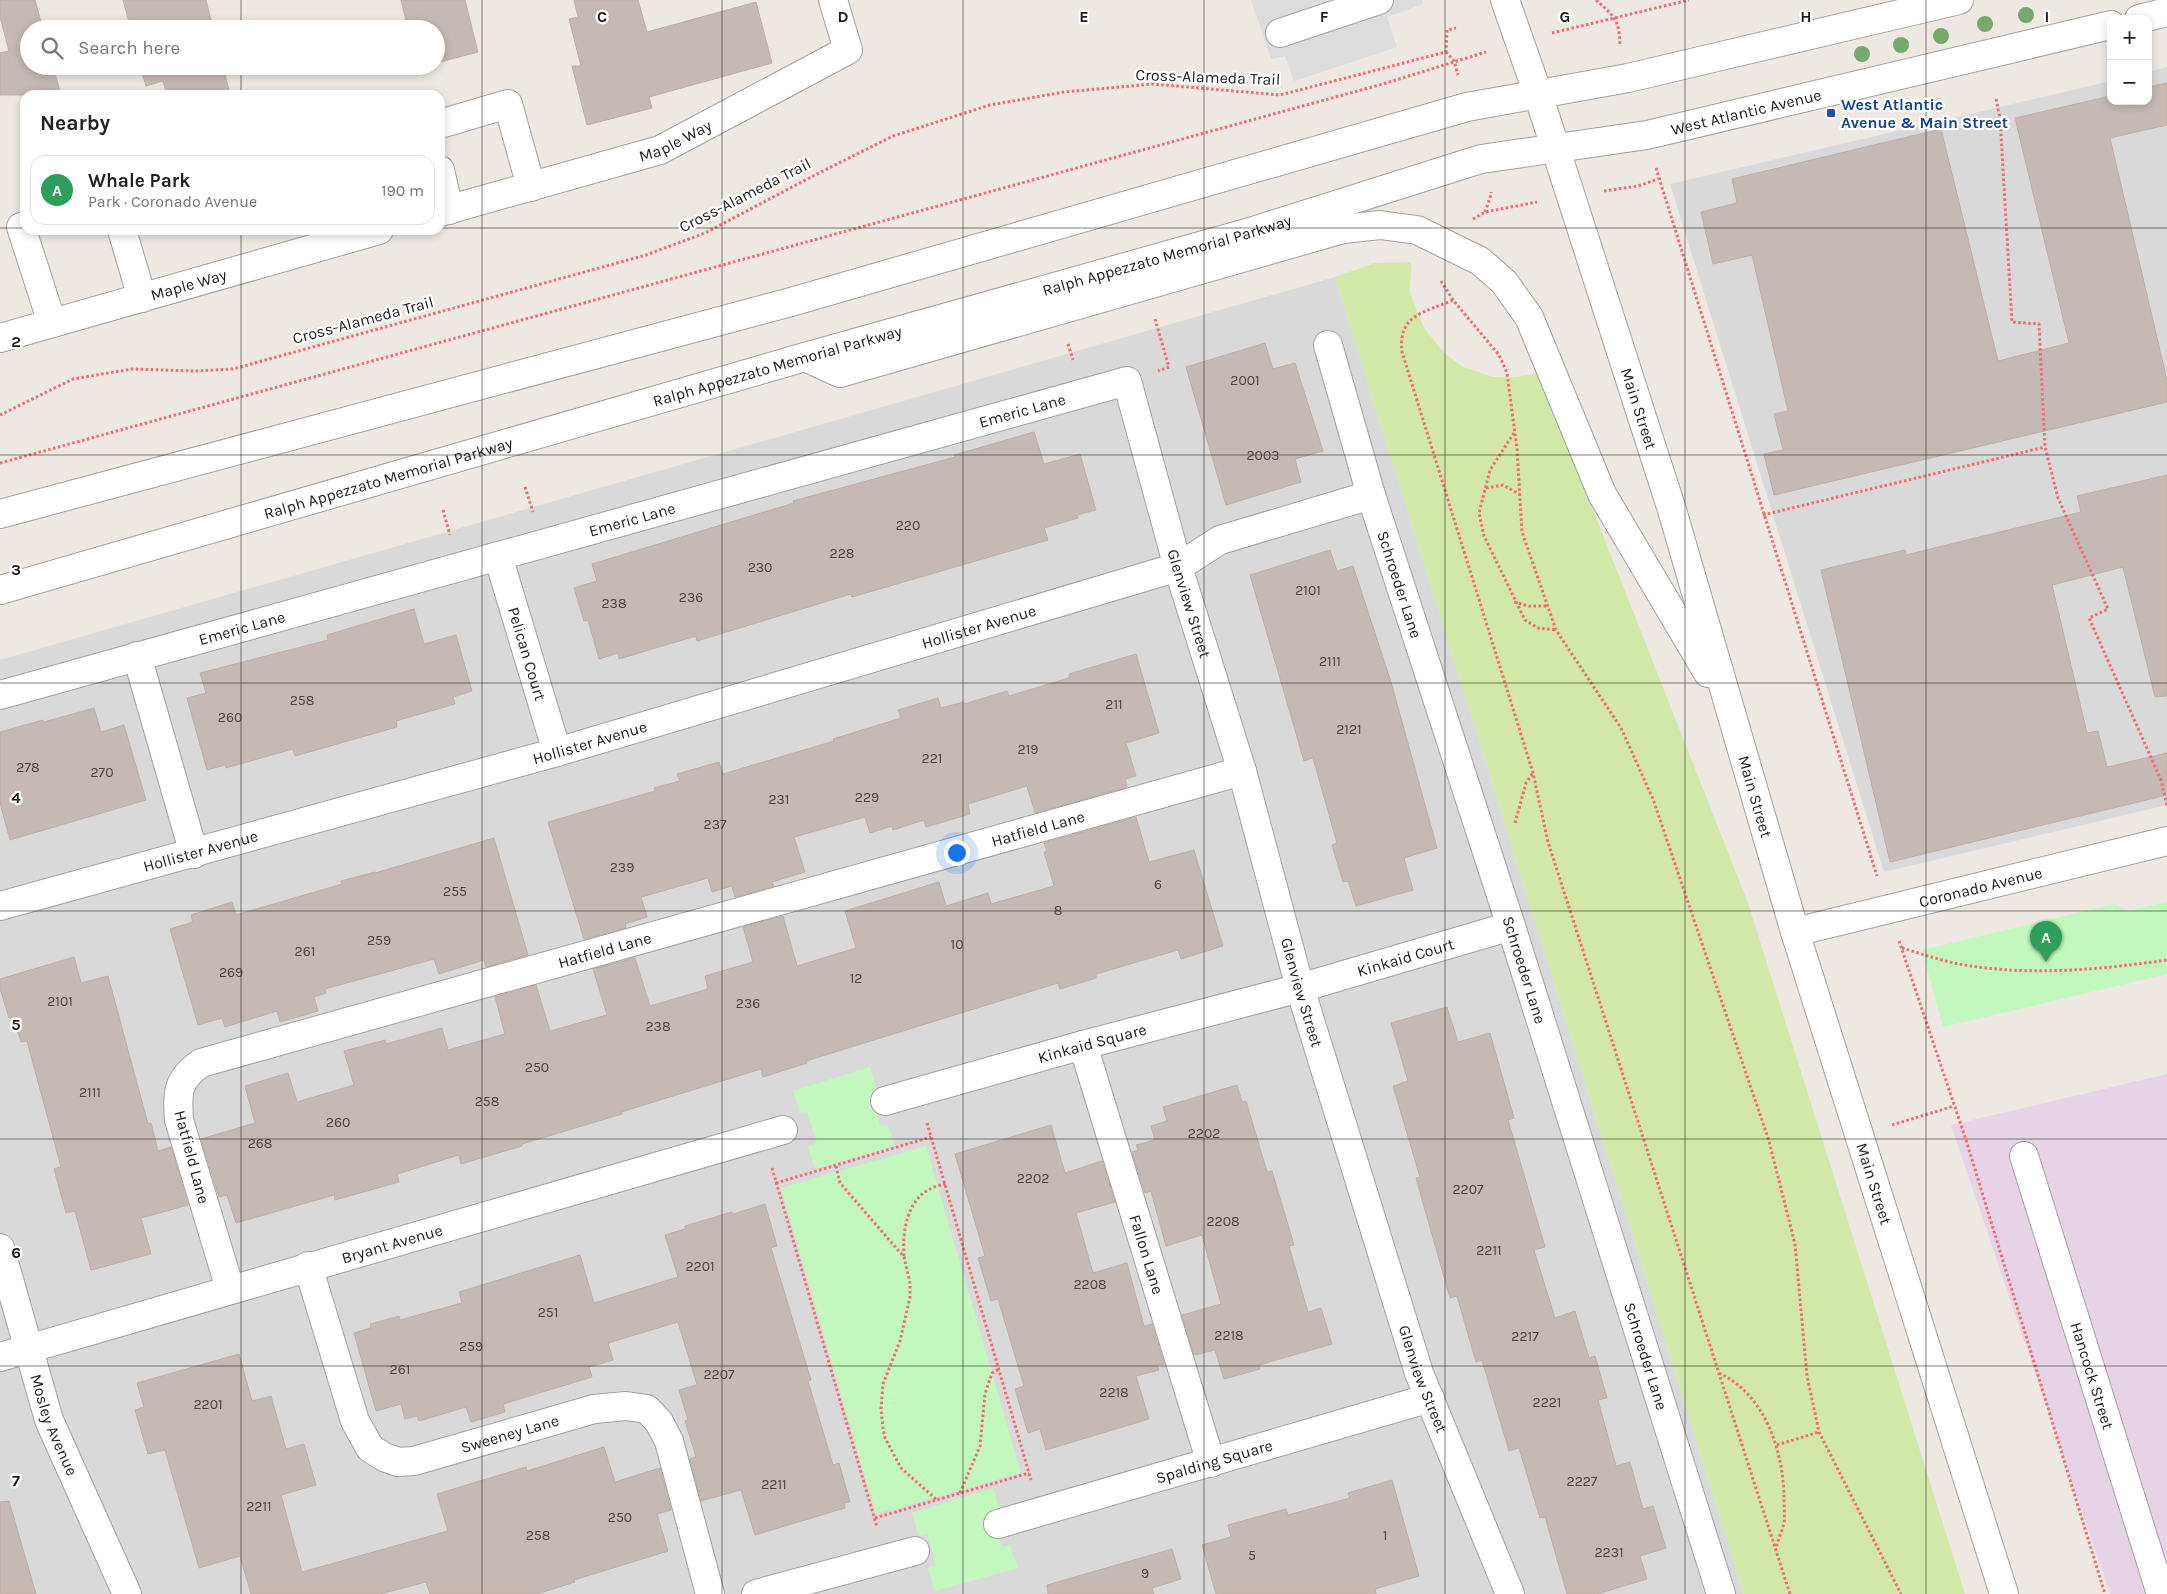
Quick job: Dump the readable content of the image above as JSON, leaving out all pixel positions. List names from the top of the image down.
{
  "streets": {
    "street": [
      "West Atlantic Avenue",
      "Maple Way",
      "Ralph Appezzato Memorial Parkway",
      "Main Street",
      "Emeric Lane",
      "Schroeder Lane",
      "Glenview Street",
      "Hollister Avenue",
      "Pelican Court",
      "Hatfield Lane",
      "Coronado Avenue",
      "Kinkaid Court",
      "Kinkaid Square",
      "Bryant Avenue",
      "Fallon Lane",
      "Hancock Street",
      "Mosley Avenue",
      "Sweeney Lane",
      "Spalding Square"
    ],
    "path": ["Cross-Alameda Trail"]
  },
  "crossings": [
    ["West Atlantic Avenue", "Ralph Appezzato Memorial Parkway"],
    ["West Atlantic Avenue", "Main Street"],
    ["Ralph Appezzato Memorial Parkway", "Main Street"],
    ["Main Street", "Coronado Avenue"],
    ["Emeric Lane", "Glenview Street"],
    ["Emeric Lane", "Pelican Court"],
    ["Schroeder Lane", "Hollister Avenue"],
    ["Schroeder Lane", "Kinkaid Court"],
    ["Glenview Street", "Hollister Avenue"],
    ["Glenview Street", "Hatfield Lane"],
    ["Glenview Street", "Kinkaid Court"],
    ["Glenview Street", "Kinkaid Square"],
    ["Glenview Street", "Spalding Square"],
    ["Hollister Avenue", "Pelican Court"],
    ["Hatfield Lane", "Bryant Avenue"],
    ["Kinkaid Court", "Kinkaid Square"],
    ["Kinkaid Square", "Fallon Lane"],
    ["Bryant Avenue", "Mosley Avenue"],
    ["Bryant Avenue", "Sweeney Lane"],
    ["Fallon Lane", "Spalding Square"]
  ],
  "places": {
    "transit": ["West Atlantic Avenue & Main Street"]
  },
  "house_numbers": [
    "2001",
    "2003",
    "220",
    "228",
    "230",
    "2101",
    "236",
    "238",
    "2111",
    "258",
    "211",
    "260",
    "2121",
    "219",
    "221",
    "278",
    "270",
    "229",
    "231",
    "237",
    "239",
    "6",
    "255",
    "8",
    "259",
    "10",
    "261",
    "269",
    "12",
    "2101",
    "236",
    "238",
    "250",
    "2111",
    "258",
    "260",
    "2202",
    "268",
    "2202",
    "2207",
    "2208",
    "2211",
    "2201",
    "2208",
    "251",
    "2218",
    "2217",
    "259",
    "261",
    "2207",
    "2218",
    "2221",
    "2201",
    "2227",
    "2211",
    "2211",
    "250",
    "258",
    "1",
    "2231",
    "5",
    "9"
  ],
  "page": {
    "map_buttons": ["+", "−"],
    "search": "Search here",
    "heading": "Nearby",
    "list": [
      {
        "mark": "A",
        "name": "Whale Park",
        "note": "Park · Coronado Avenue",
        "value": "190 m"
      }
    ],
    "pins": "A"
  },
  "grid": {
    "columns": [
      "C",
      "D",
      "E",
      "F",
      "G",
      "H",
      "I"
    ],
    "rows": [
      "2",
      "3",
      "4",
      "5",
      "6",
      "7"
    ]
  }
}
